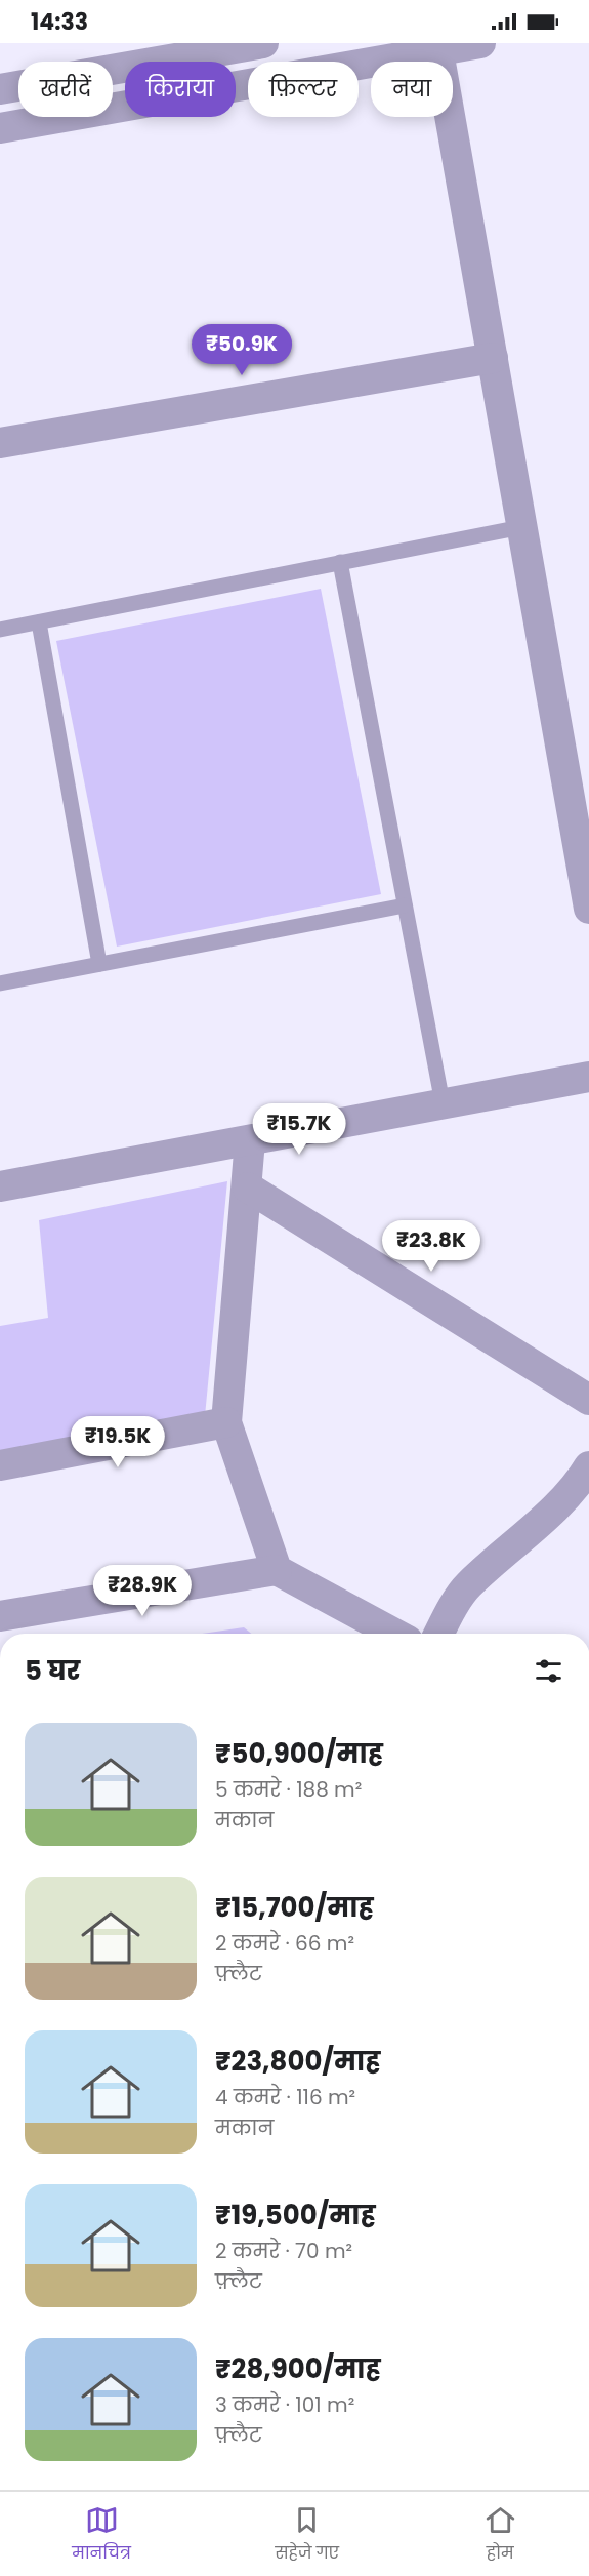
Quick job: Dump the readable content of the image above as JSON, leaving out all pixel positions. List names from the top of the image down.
{
  "page": {
    "status": "14:33",
    "chip": [
      "खरीदें",
      "किराया",
      "फ़िल्टर",
      "नया"
    ],
    "price": [
      "₹50.9K",
      "₹15.7K",
      "₹23.8K",
      "₹19.5K",
      "₹28.9K"
    ],
    "heading": "5 घर",
    "list": [
      {
        "name": "₹50,900/माह",
        "note": "5 कमरे · 188 m² · मकान"
      },
      {
        "name": "₹15,700/माह",
        "note": "2 कमरे · 66 m² · फ़्लैट"
      },
      {
        "name": "₹23,800/माह",
        "note": "4 कमरे · 116 m² · मकान"
      },
      {
        "name": "₹19,500/माह",
        "note": "2 कमरे · 70 m² · फ़्लैट"
      },
      {
        "name": "₹28,900/माह",
        "note": "3 कमरे · 101 m² · फ़्लैट"
      }
    ],
    "tabs": ["मानचित्र", "सहेजे गए", "होम"]
  }
}
